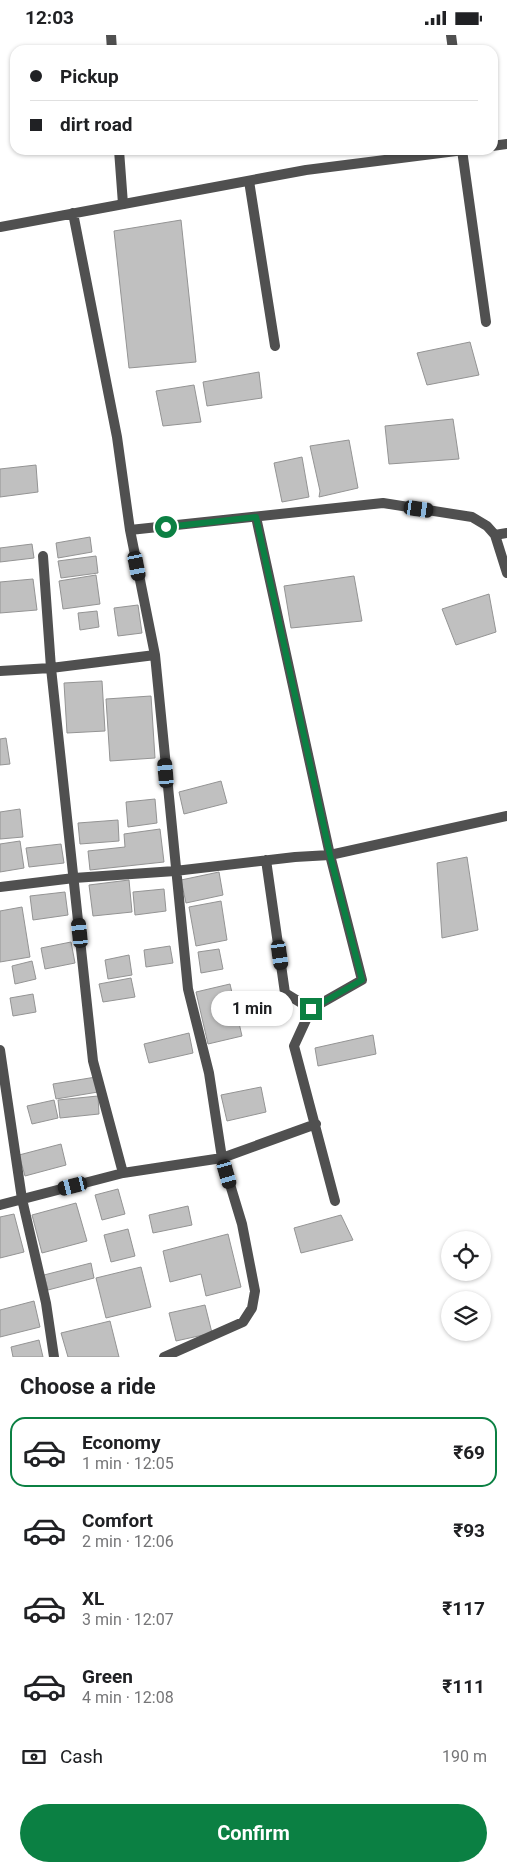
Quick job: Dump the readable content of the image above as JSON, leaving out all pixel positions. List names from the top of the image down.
{
  "page": {
    "status": "12:03",
    "banner": ["Pickup", "dirt road"],
    "bubble": "1 min",
    "heading": "Choose a ride",
    "list": [
      {
        "name": "Economy",
        "note": "1 min · 12:05",
        "value": "₹69"
      },
      {
        "name": "Comfort",
        "note": "2 min · 12:06",
        "value": "₹93"
      },
      {
        "name": "XL",
        "note": "3 min · 12:07",
        "value": "₹117"
      },
      {
        "name": "Green",
        "note": "4 min · 12:08",
        "value": "₹111"
      }
    ],
    "pay": ["Cash", "190 m"],
    "buttons": "Confirm"
  }
}
